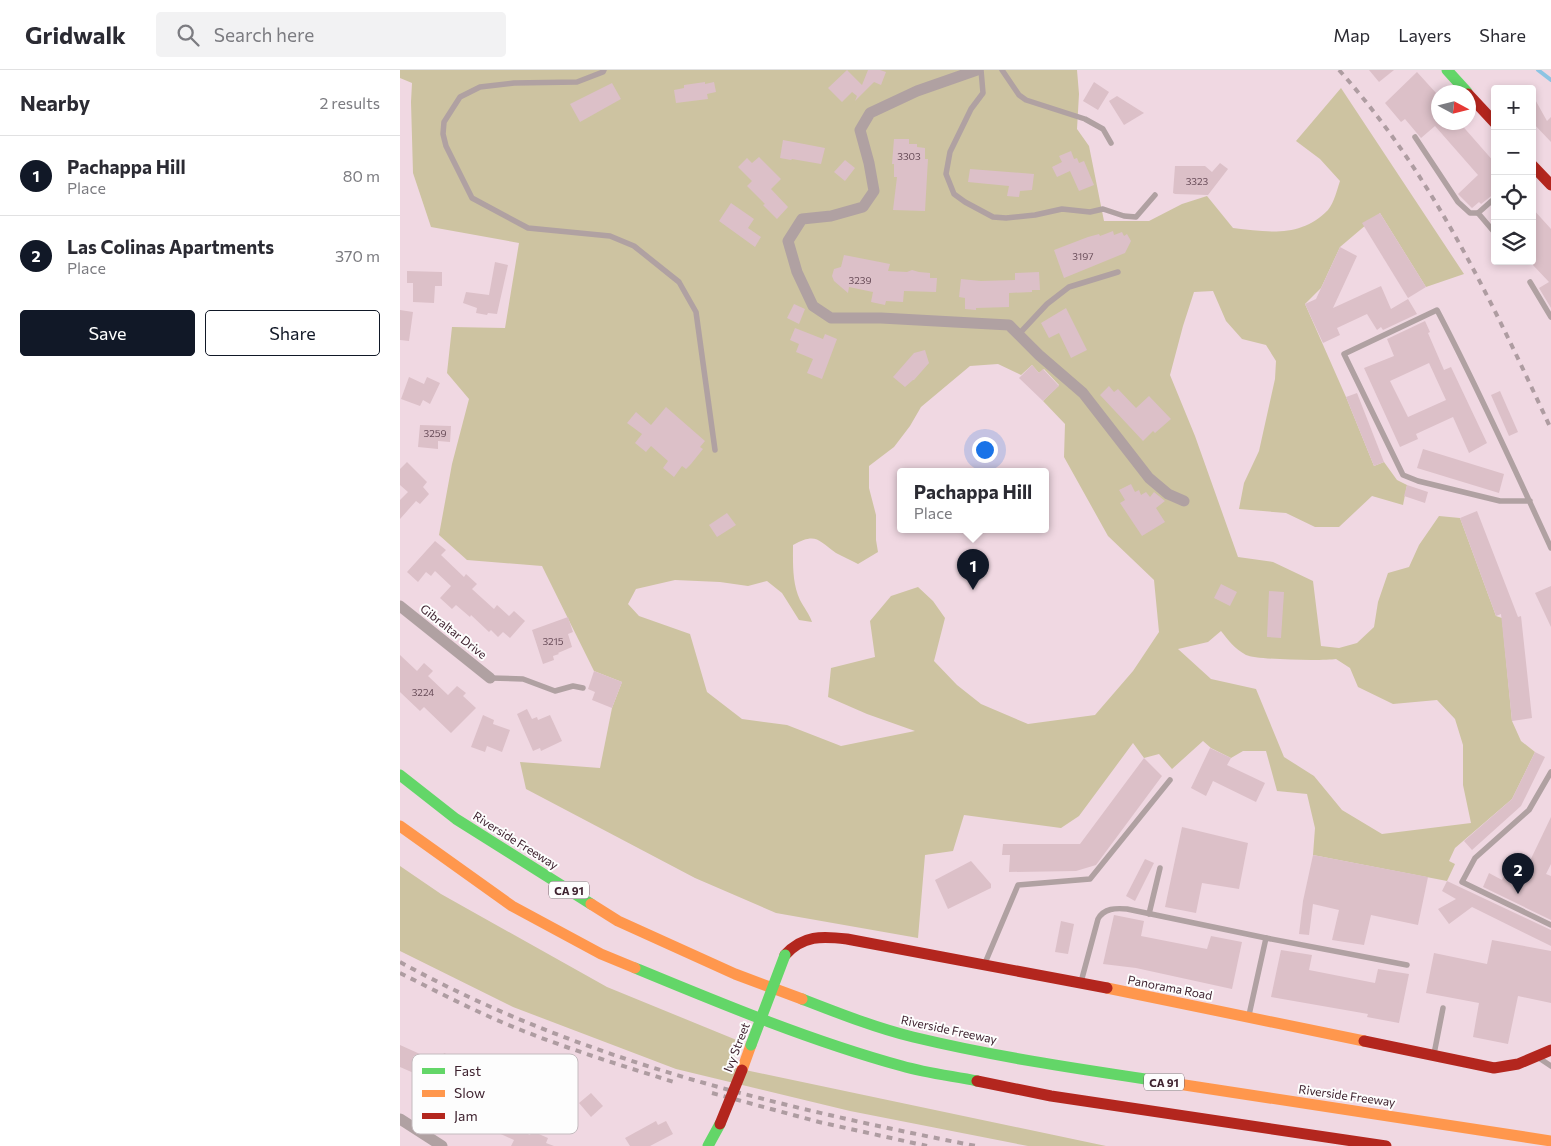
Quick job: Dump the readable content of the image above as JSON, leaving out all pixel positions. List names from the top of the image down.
{
  "streets": {
    "main road": [
      "Riverside Freeway",
      "CA 91",
      "Panorama Road",
      "Ivy Street"
    ],
    "street": ["Gibraltar Drive"]
  },
  "crossings": [
    ["Panorama Road", "Ivy Street"]
  ],
  "house_numbers": [
    "3303",
    "3323",
    "3197",
    "3239",
    "3259",
    "3215",
    "3224"
  ],
  "legend": ["Fast", "Slow", "Jam"],
  "north": "right",
  "page": {
    "header": "Gridwalk",
    "search": "Search here",
    "nav": ["Map", "Layers", "Share"],
    "heading": ["Nearby", "2 results"],
    "map_buttons": ["+", "−"],
    "list": [
      {
        "mark": "1",
        "name": "Pachappa Hill",
        "note": "Place",
        "value": "80 m"
      },
      {
        "mark": "2",
        "name": "Las Colinas Apartments",
        "note": "Place",
        "value": "370 m"
      }
    ],
    "buttons": ["Save", "Share"],
    "popup": ["Pachappa Hill", "Place"],
    "pins": ["1", "2"]
  }
}
